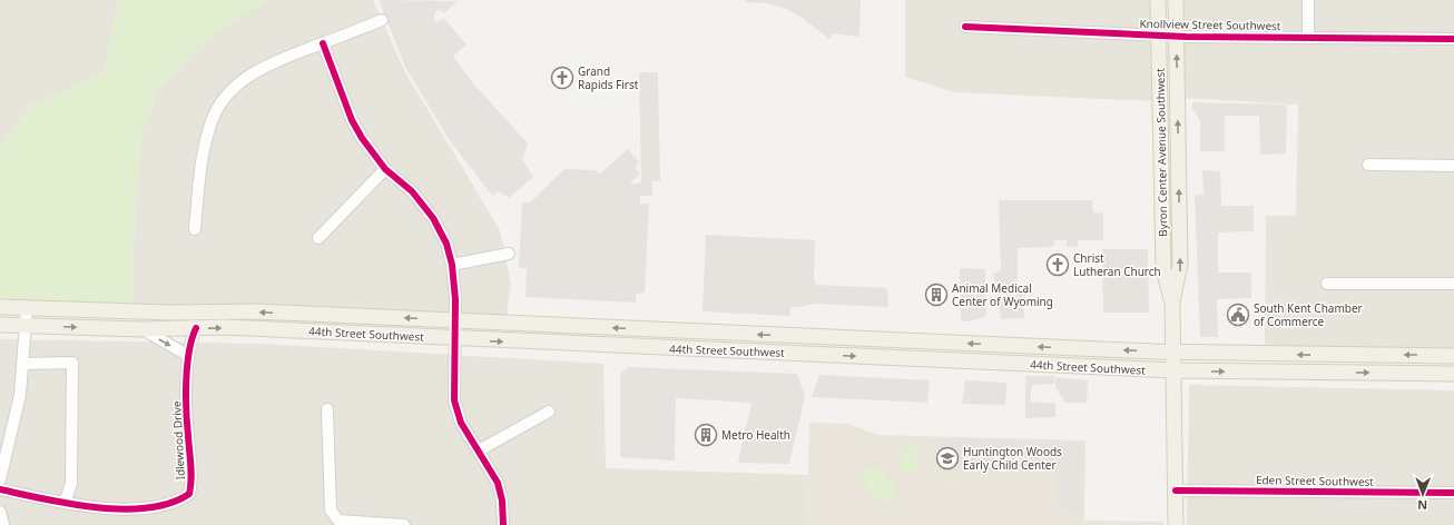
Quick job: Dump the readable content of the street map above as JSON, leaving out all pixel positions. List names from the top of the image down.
{
  "streets": {
    "main road": ["Byron Center Avenue Southwest", "44th Street Southwest"],
    "street": ["Knollview Street Southwest", "Idlewood Drive", "Eden Street Southwest"]
  },
  "crossings": [
    ["Knollview Street Southwest", "Byron Center Avenue Southwest"],
    ["Byron Center Avenue Southwest", "44th Street Southwest"],
    ["Byron Center Avenue Southwest", "Eden Street Southwest"],
    ["44th Street Southwest", "Idlewood Drive"]
  ],
  "places": {
    "church": ["Grand Rapids First", "Christ Lutheran Church"],
    "building": ["Animal Medical Center of Wyoming", "Metro Health"],
    "public building": ["South Kent Chamber of Commerce"],
    "school or university": ["Huntington Woods Early Child Center"]
  },
  "north": "bottom"
}
